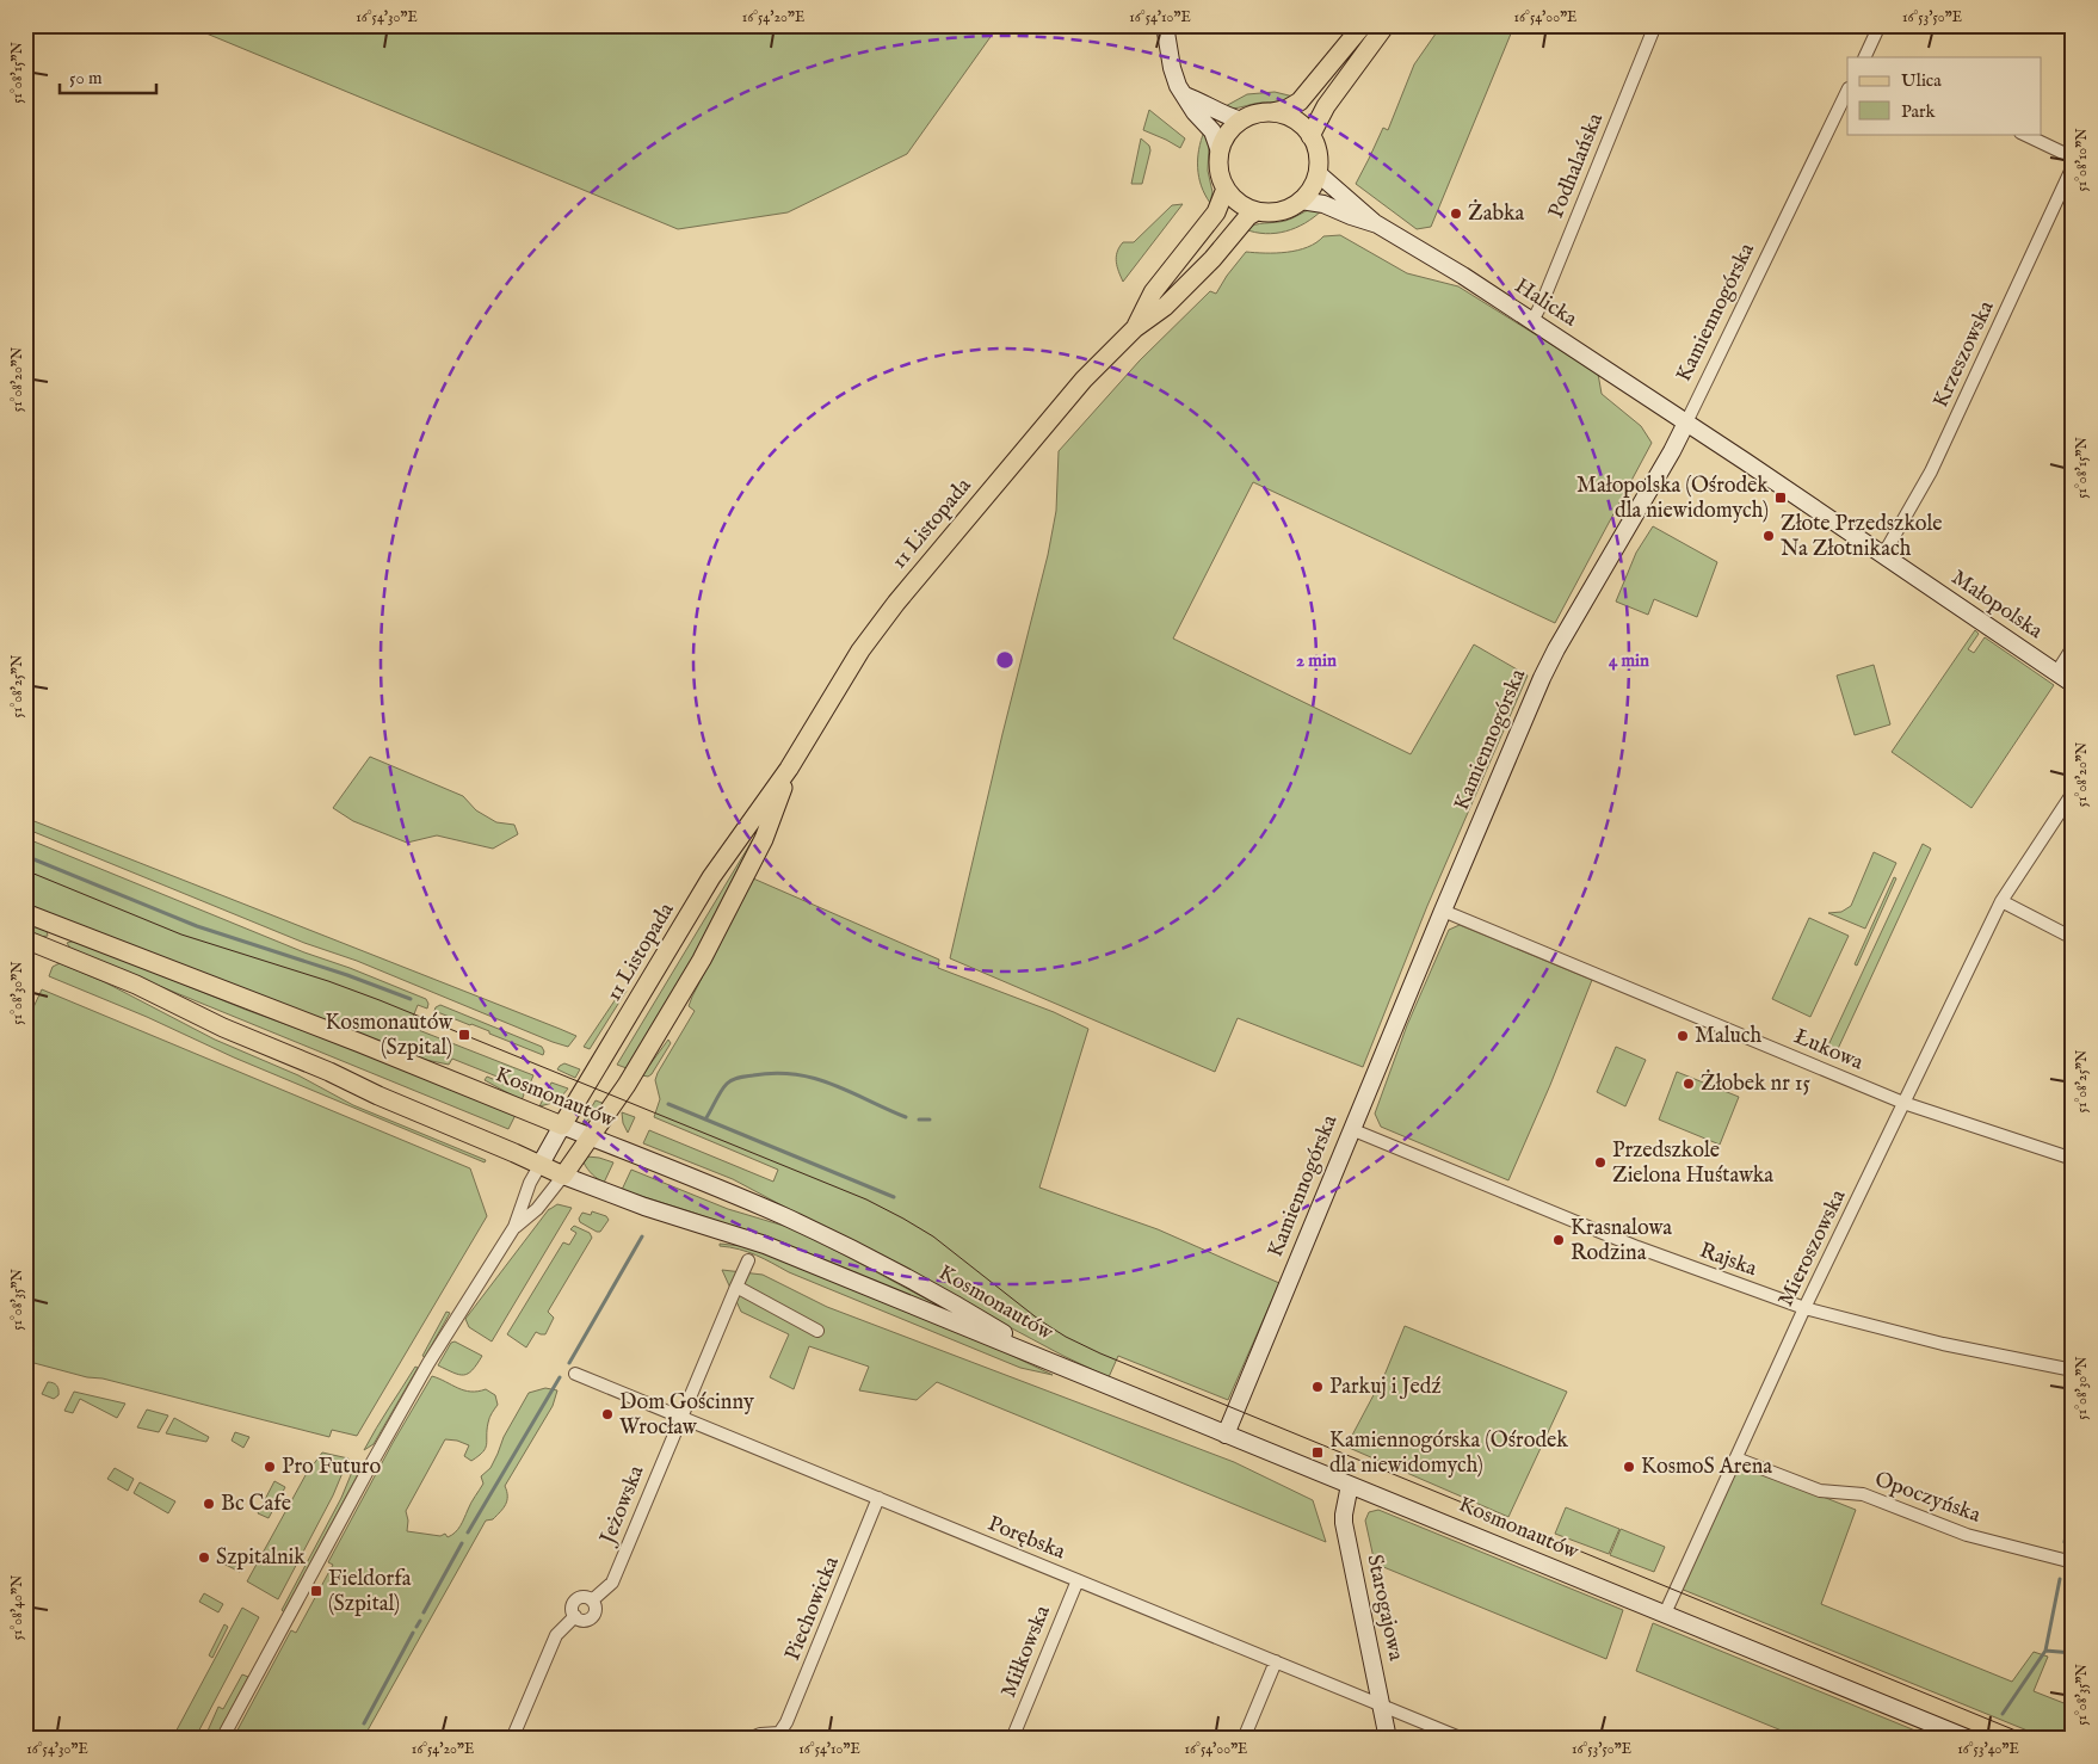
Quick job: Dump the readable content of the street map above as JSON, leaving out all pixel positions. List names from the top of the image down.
{
  "streets": {
    "main road": ["11 Listopada", "Kosmonautów"],
    "street": [
      "Podhalańska",
      "Halicka",
      "Kamiennogórska",
      "Krzeszowska",
      "Małopolska",
      "Łukowa",
      "Mieroszowska",
      "Rajska",
      "Opoczyńska",
      "Jeżowska",
      "Porębska",
      "Starogajowa",
      "Piechowicka",
      "Miłkowska"
    ]
  },
  "crossings": [
    ["Podhalańska", "Halicka"],
    ["Halicka", "Kamiennogórska"],
    ["Halicka", "11 Listopada"],
    ["Halicka", "Małopolska"],
    ["Kamiennogórska", "Małopolska"],
    ["Kamiennogórska", "Łukowa"],
    ["Kamiennogórska", "Kosmonautów"],
    ["Kamiennogórska", "Rajska"],
    ["Krzeszowska", "Małopolska"],
    ["11 Listopada", "Kosmonautów"],
    ["Łukowa", "Mieroszowska"],
    ["Kosmonautów", "Mieroszowska"],
    ["Kosmonautów", "Starogajowa"],
    ["Mieroszowska", "Rajska"],
    ["Mieroszowska", "Opoczyńska"],
    ["Jeżowska", "Porębska"],
    ["Porębska", "Starogajowa"],
    ["Porębska", "Piechowicka"],
    ["Porębska", "Miłkowska"]
  ],
  "places": {
    "other": [
      "Żabka",
      "Złote Przedszkole Na Złotnikach",
      "Maluch",
      "Żłobek nr 15",
      "Przedszkole Zielona Huśtawka",
      "Krasnalowa Rodzina",
      "Parkuj i Jedź",
      "Dom Gościnny Wrocław",
      "Pro Futuro",
      "KosmoS Arena",
      "Bc Cafe",
      "Szpitalnik"
    ],
    "transit": [
      "Małopolska (Ośrodek dla niewidomych)",
      "Kosmonautów (Szpital)",
      "Kamiennogórska (Ośrodek dla niewidomych)",
      "Fieldorfa (Szpital)"
    ]
  },
  "legend": ["Ulica", "Park"],
  "scale_bar": "50 m",
  "coordinates": [
    "16°54'30\"E",
    "16°54'20\"E",
    "16°54'10\"E",
    "16°54'00\"E",
    "16°53'50\"E",
    "51°08'15\"N",
    "51°08'10\"N",
    "51°08'20\"N",
    "51°08'25\"N",
    "51°08'30\"N",
    "51°08'35\"N",
    "51°08'40\"N",
    "16°53'40\"E"
  ],
  "rings": ["2 min", "4 min"]
}
